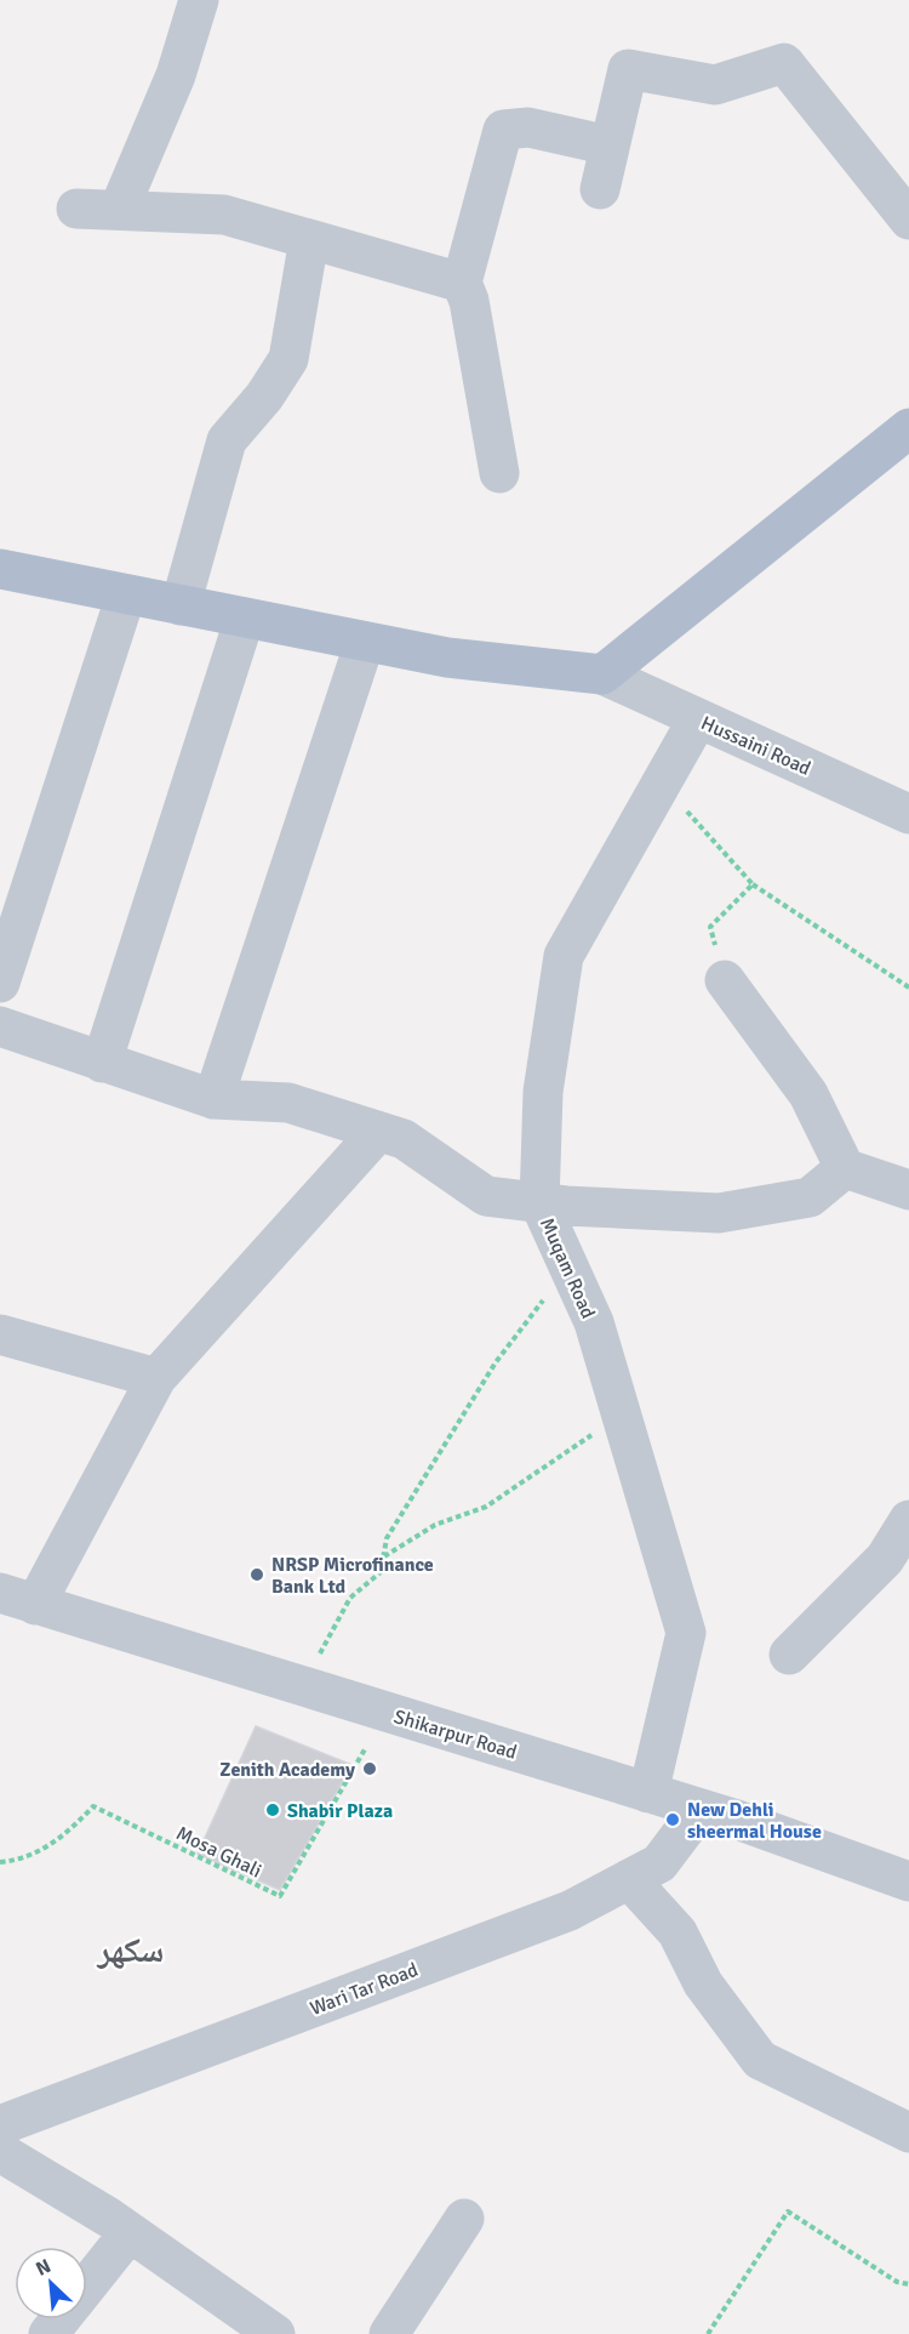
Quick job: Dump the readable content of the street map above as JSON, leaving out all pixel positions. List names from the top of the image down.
{
  "streets": {
    "street": [
      "Hussaini Road",
      "Muqam Road",
      "Shikarpur Road",
      "Wari Tar Road"
    ],
    "path": ["Mosa Ghali"]
  },
  "crossings": [
    ["Hussaini Road", "Muqam Road"],
    ["Muqam Road", "Shikarpur Road"],
    ["Shikarpur Road", "Wari Tar Road"]
  ],
  "districts": ["سکھر"],
  "places": [
    "NRSP Microfinance Bank Ltd",
    "Zenith Academy",
    "Shabir Plaza",
    "New Dehli sheermal House"
  ],
  "north": "top left"
}
